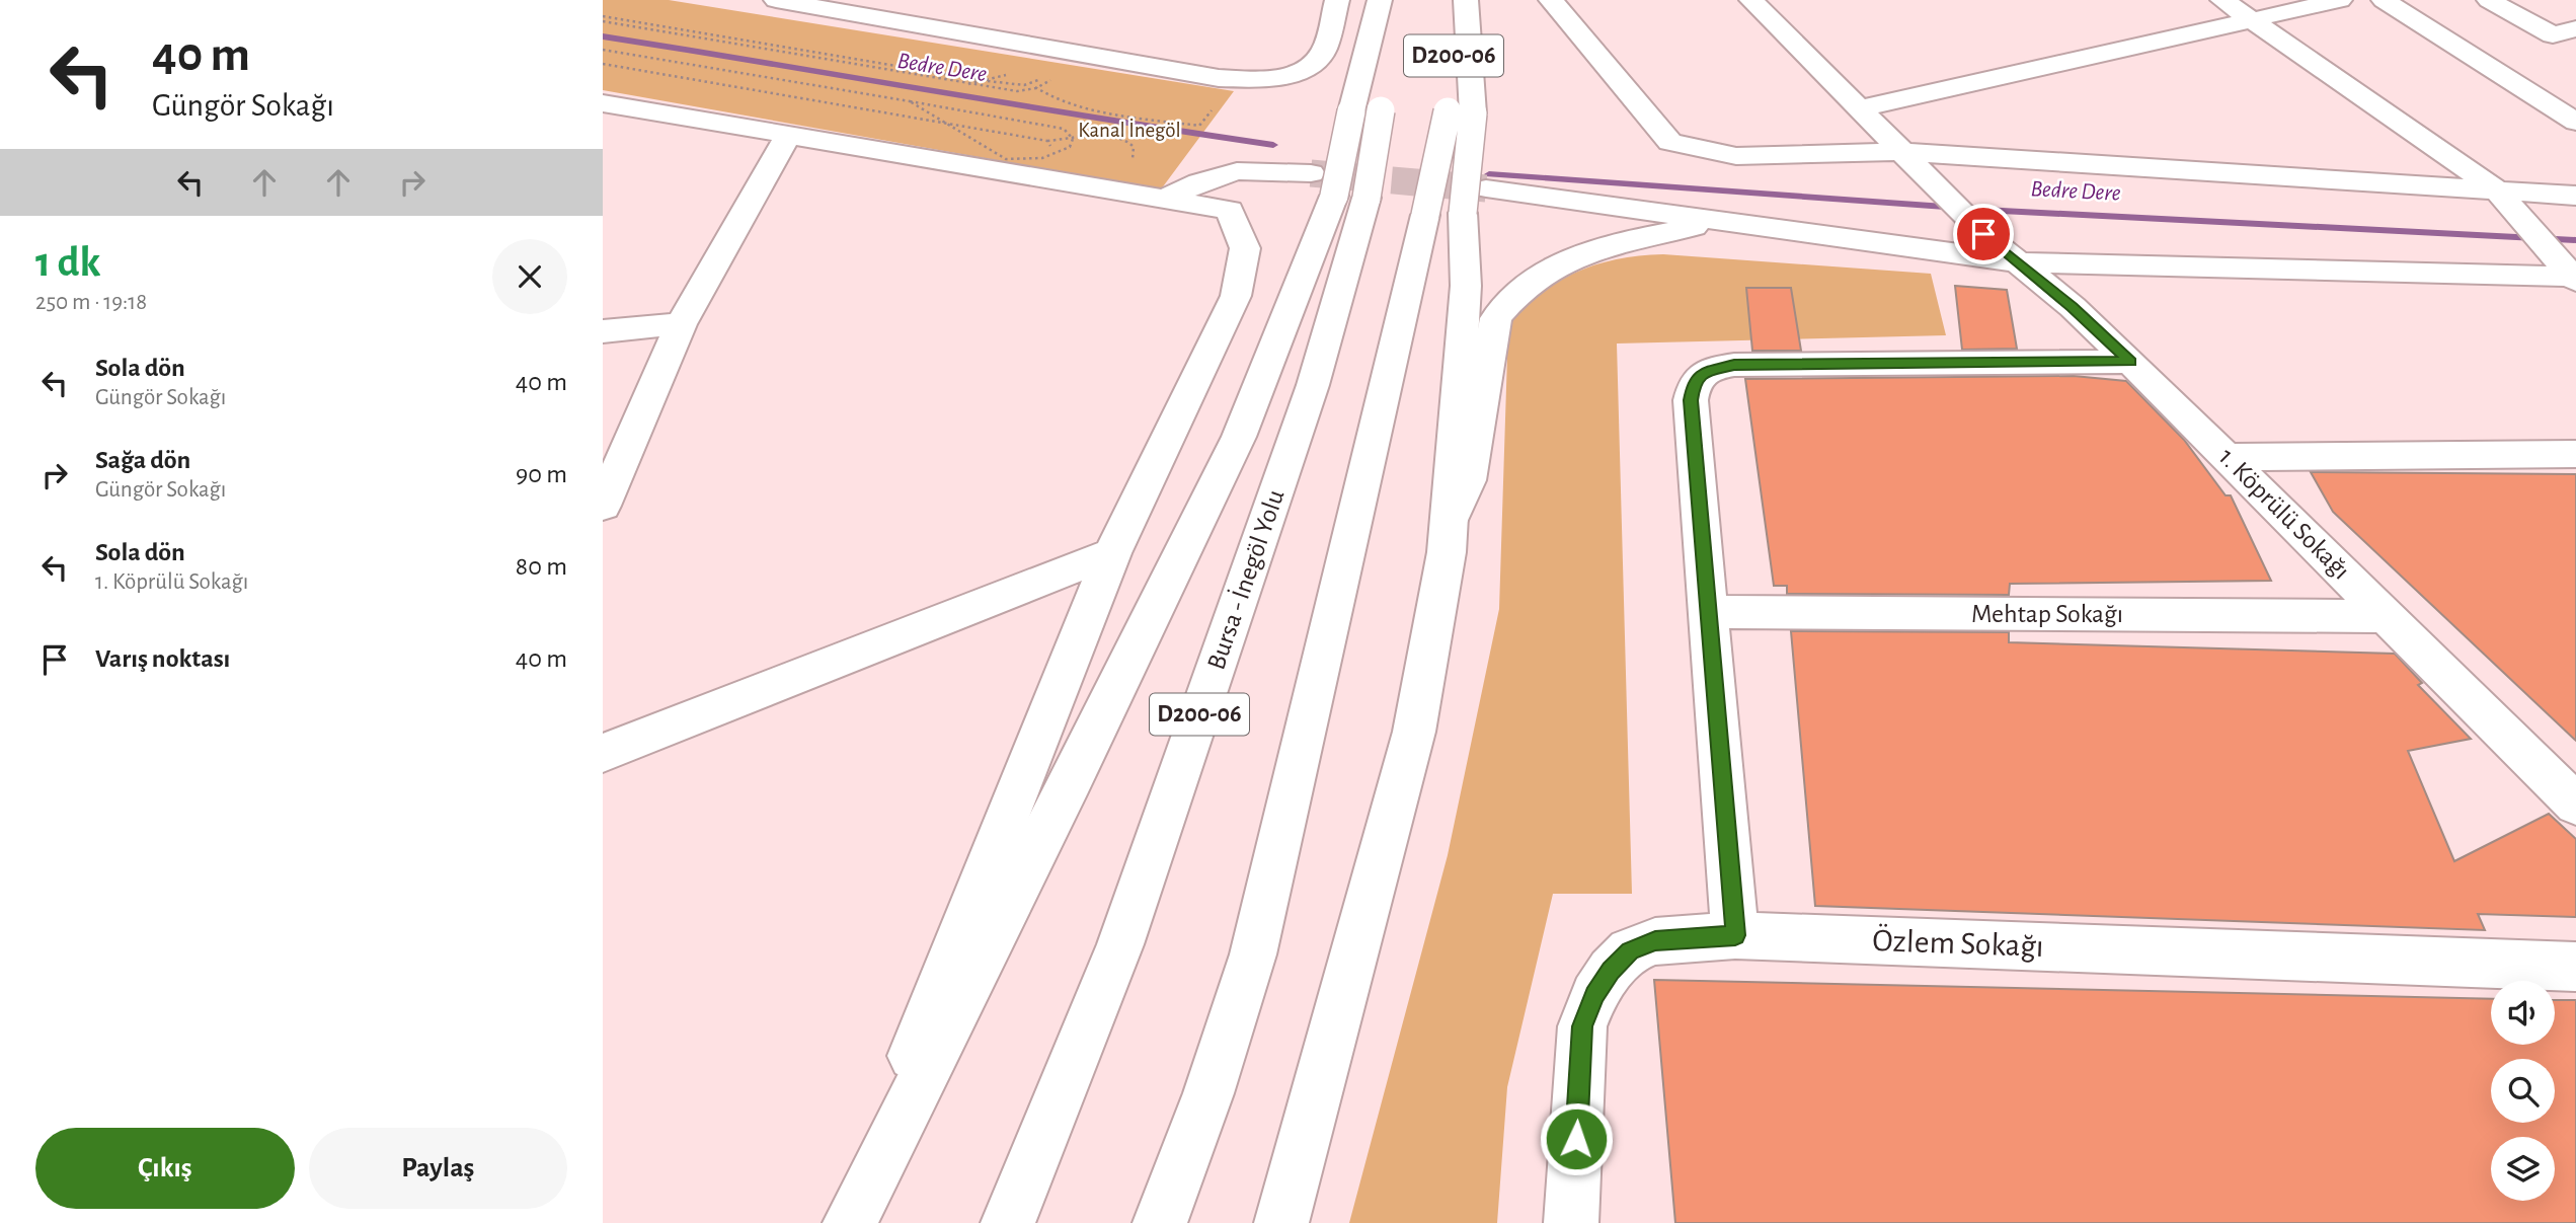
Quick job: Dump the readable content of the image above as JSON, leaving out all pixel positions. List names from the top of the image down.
{
  "streets": {
    "main road": [
      "D200-06",
      "1. Köprülü Sokağı",
      "Bursa - İnegöl Yolu",
      "Mehtap Sokağı",
      "Özlem Sokağı"
    ]
  },
  "crossings": [
    ["1. Köprülü Sokağı", "Mehtap Sokağı"]
  ],
  "water": ["Bedre Dere"],
  "parks": ["Kanal İnegöl"],
  "page": {
    "turn": ["40 m", "Güngör Sokağı"],
    "heading": ["1 dk", "250 m · 19:18"],
    "list": [
      {
        "name": "Sola dön",
        "note": "Güngör Sokağı",
        "value": "40 m"
      },
      {
        "name": "Sağa dön",
        "note": "Güngör Sokağı",
        "value": "90 m"
      },
      {
        "name": "Sola dön",
        "note": "1. Köprülü Sokağı",
        "value": "80 m"
      },
      {
        "name": "Varış noktası",
        "value": "40 m"
      }
    ],
    "buttons": ["Çıkış", "Paylaş"]
  }
}
